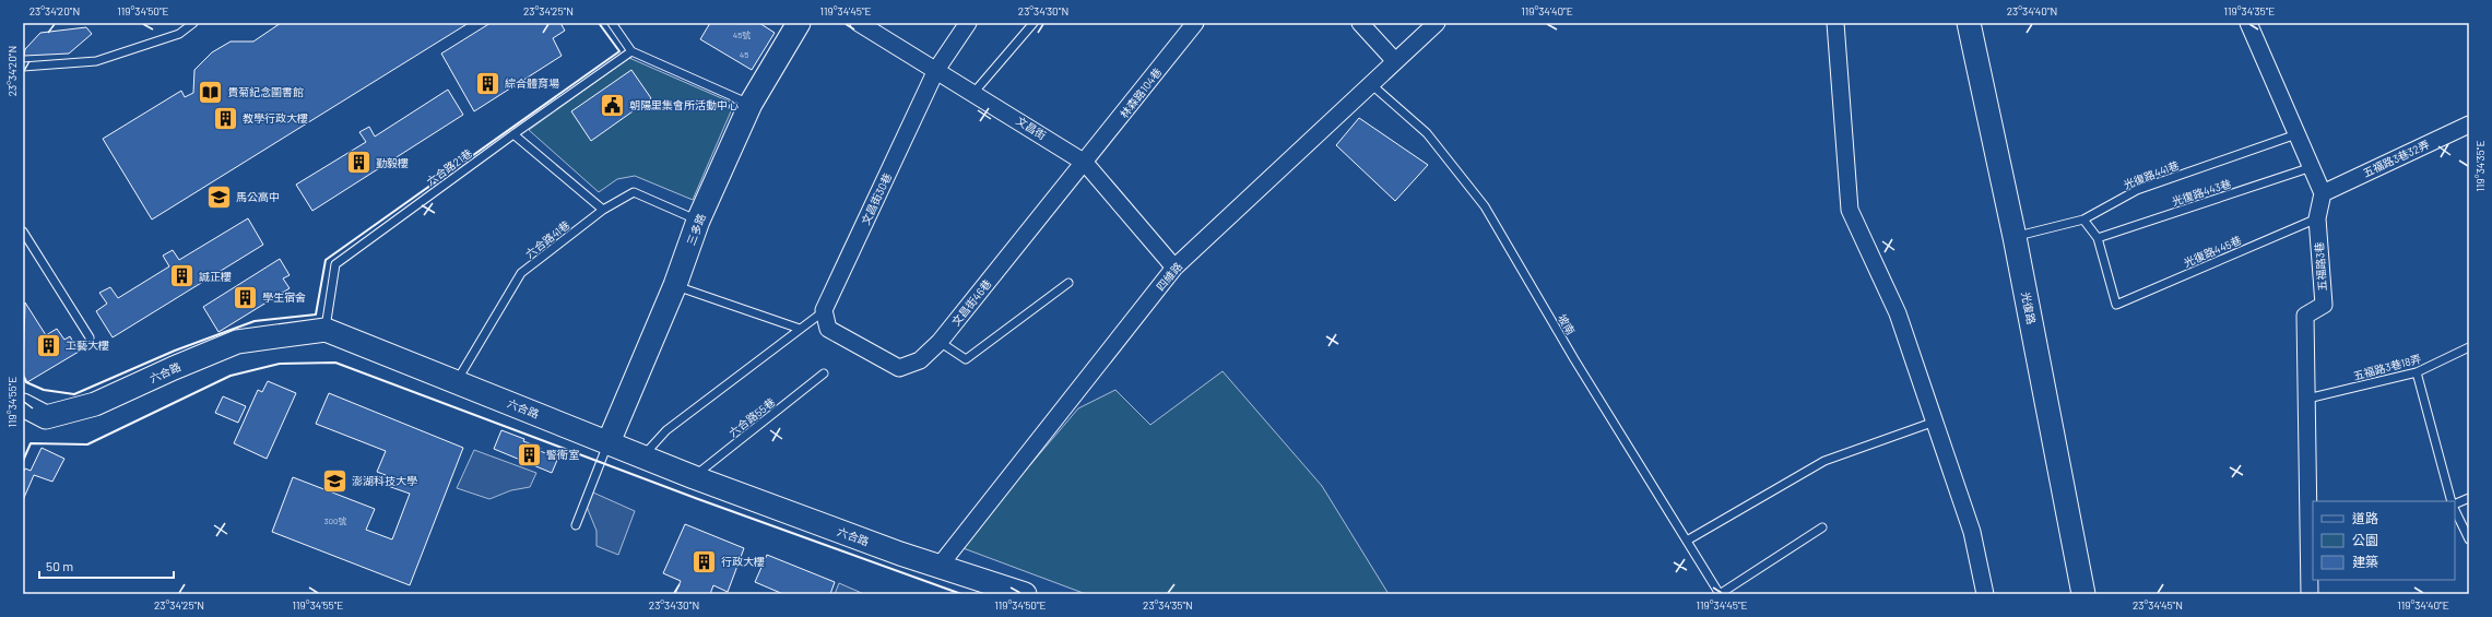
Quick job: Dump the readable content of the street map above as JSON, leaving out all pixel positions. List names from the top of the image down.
{
  "streets": {
    "street": [
      "林森路104巷",
      "文昌街",
      "五福路3巷32弄",
      "文昌街30巷",
      "三多路",
      "五福路3巷",
      "四維路",
      "文昌街46巷",
      "光復路",
      "六合路"
    ],
    "lane": [
      "六合路21巷",
      "光復路441巷",
      "光復路443巷",
      "六合路41巷",
      "光復路445巷",
      "坡南",
      "五福路3巷18弄",
      "六合路55巷"
    ]
  },
  "crossings": [
    ["林森路104巷", "文昌街"],
    ["林森路104巷", "文昌街46巷"],
    ["文昌街", "文昌街30巷"],
    ["文昌街", "四維路"],
    ["文昌街", "文昌街46巷"],
    ["五福路3巷32弄", "五福路3巷"],
    ["六合路21巷", "六合路"],
    ["光復路441巷", "光復路"],
    ["光復路443巷", "光復路445巷"],
    ["文昌街30巷", "文昌街46巷"],
    ["三多路", "六合路41巷"],
    ["三多路", "六合路"],
    ["六合路41巷", "六合路"],
    ["光復路445巷", "五福路3巷"],
    ["五福路3巷", "五福路3巷18弄"],
    ["四維路", "坡南"],
    ["四維路", "六合路"],
    ["六合路", "六合路55巷"]
  ],
  "places": {
    "building": [
      "綜合體育場",
      "教學行政大樓",
      "勤毅樓",
      "誠正樓",
      "學生宿舍",
      "工藝大樓",
      "警衛室",
      "行政大樓"
    ],
    "library": ["貴菊紀念圖書館"],
    "public building": ["朝陽里集會所活動中心"],
    "school or university": ["馬公高中", "澎湖科技大學"]
  },
  "house_numbers": ["45號", "45", "300號"],
  "legend": ["道路", "公園", "建築"],
  "scale_bar": "50 m",
  "coordinates": [
    "23°34'20\"N",
    "119°34'50\"E",
    "23°34'25\"N",
    "119°34'45\"E",
    "23°34'30\"N",
    "119°34'40\"E",
    "23°34'40\"N",
    "119°34'35\"E",
    "119°34'55\"E",
    "23°34'35\"N",
    "23°34'45\"N"
  ]
}
